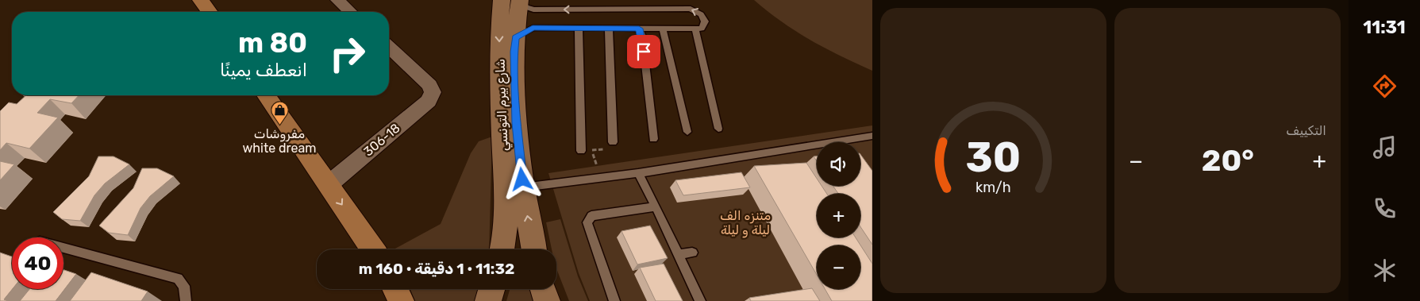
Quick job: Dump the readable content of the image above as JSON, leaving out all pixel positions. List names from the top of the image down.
{
  "streets": {
    "street": ["شارع بيرم التونسي", "306-18"]
  },
  "parks": ["متنزه الف ليلة و ليلة"],
  "places": {
    "shop": ["مفروشات white dream"]
  },
  "page": {
    "tabs": "11:31",
    "tile": "التكييف",
    "turn": ["80 m", "انعطف يمينًا"],
    "map_buttons": ["+", "−"],
    "heat": ["−", "20°", "+"],
    "limit": "40",
    "trip": "11:32 · 1 دقيقة · 160 m",
    "gauge": ["30", "km/h"]
  }
}
